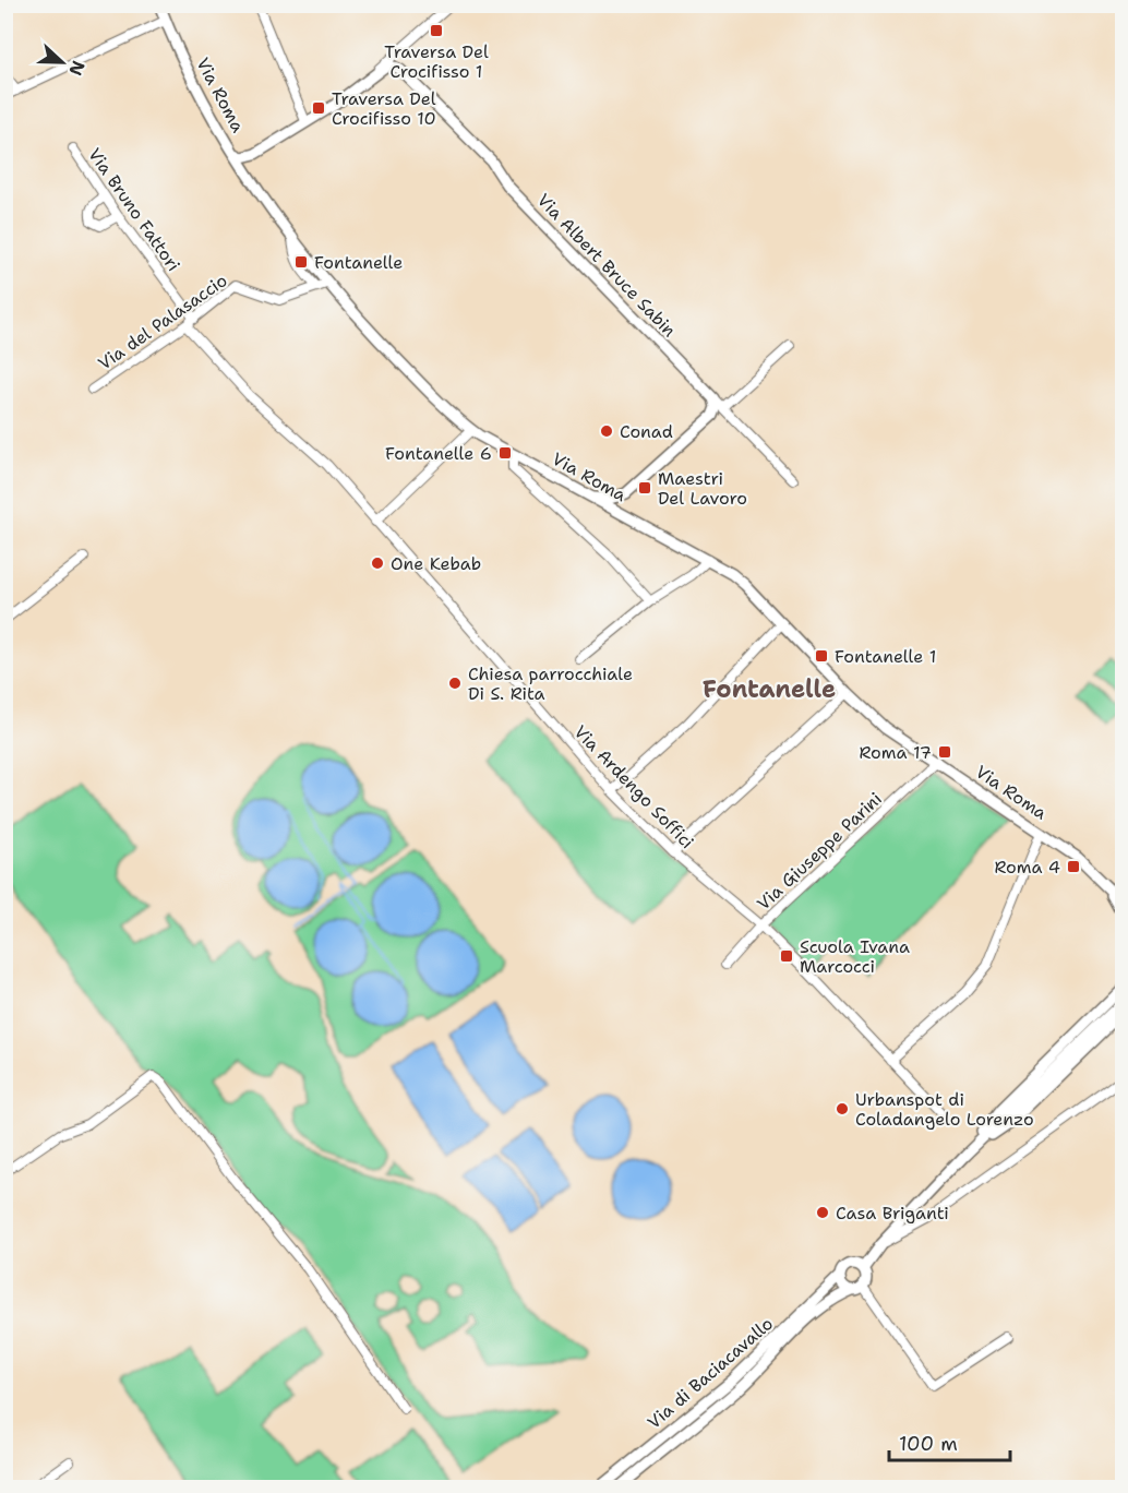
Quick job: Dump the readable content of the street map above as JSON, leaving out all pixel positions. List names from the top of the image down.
{
  "streets": {
    "main road": ["Via Roma", "Via Albert Bruce Sabin", "Via di Baciacavallo"],
    "street": [
      "Via Bruno Fattori",
      "Via del Palasaccio",
      "Via Ardengo Soffici",
      "Via Giuseppe Parini"
    ]
  },
  "crossings": [
    ["Via Roma", "Via del Palasaccio"],
    ["Via Roma", "Via Giuseppe Parini"],
    ["Via Bruno Fattori", "Via del Palasaccio"],
    ["Via del Palasaccio", "Via Ardengo Soffici"],
    ["Via Ardengo Soffici", "Via Giuseppe Parini"]
  ],
  "districts": ["Fontanelle"],
  "places": {
    "transit": [
      "Traversa Del Crocifisso 1",
      "Traversa Del Crocifisso 10",
      "Fontanelle",
      "Fontanelle 6",
      "Maestri Del Lavoro",
      "Fontanelle 1",
      "Roma 17",
      "Roma 4",
      "Scuola Ivana Marcocci"
    ],
    "other": [
      "Conad",
      "One Kebab",
      "Chiesa parrocchiale Di S. Rita",
      "Urbanspot di Coladangelo Lorenzo",
      "Casa Briganti"
    ]
  },
  "scale_bar": "100 m",
  "north": "right"
}
